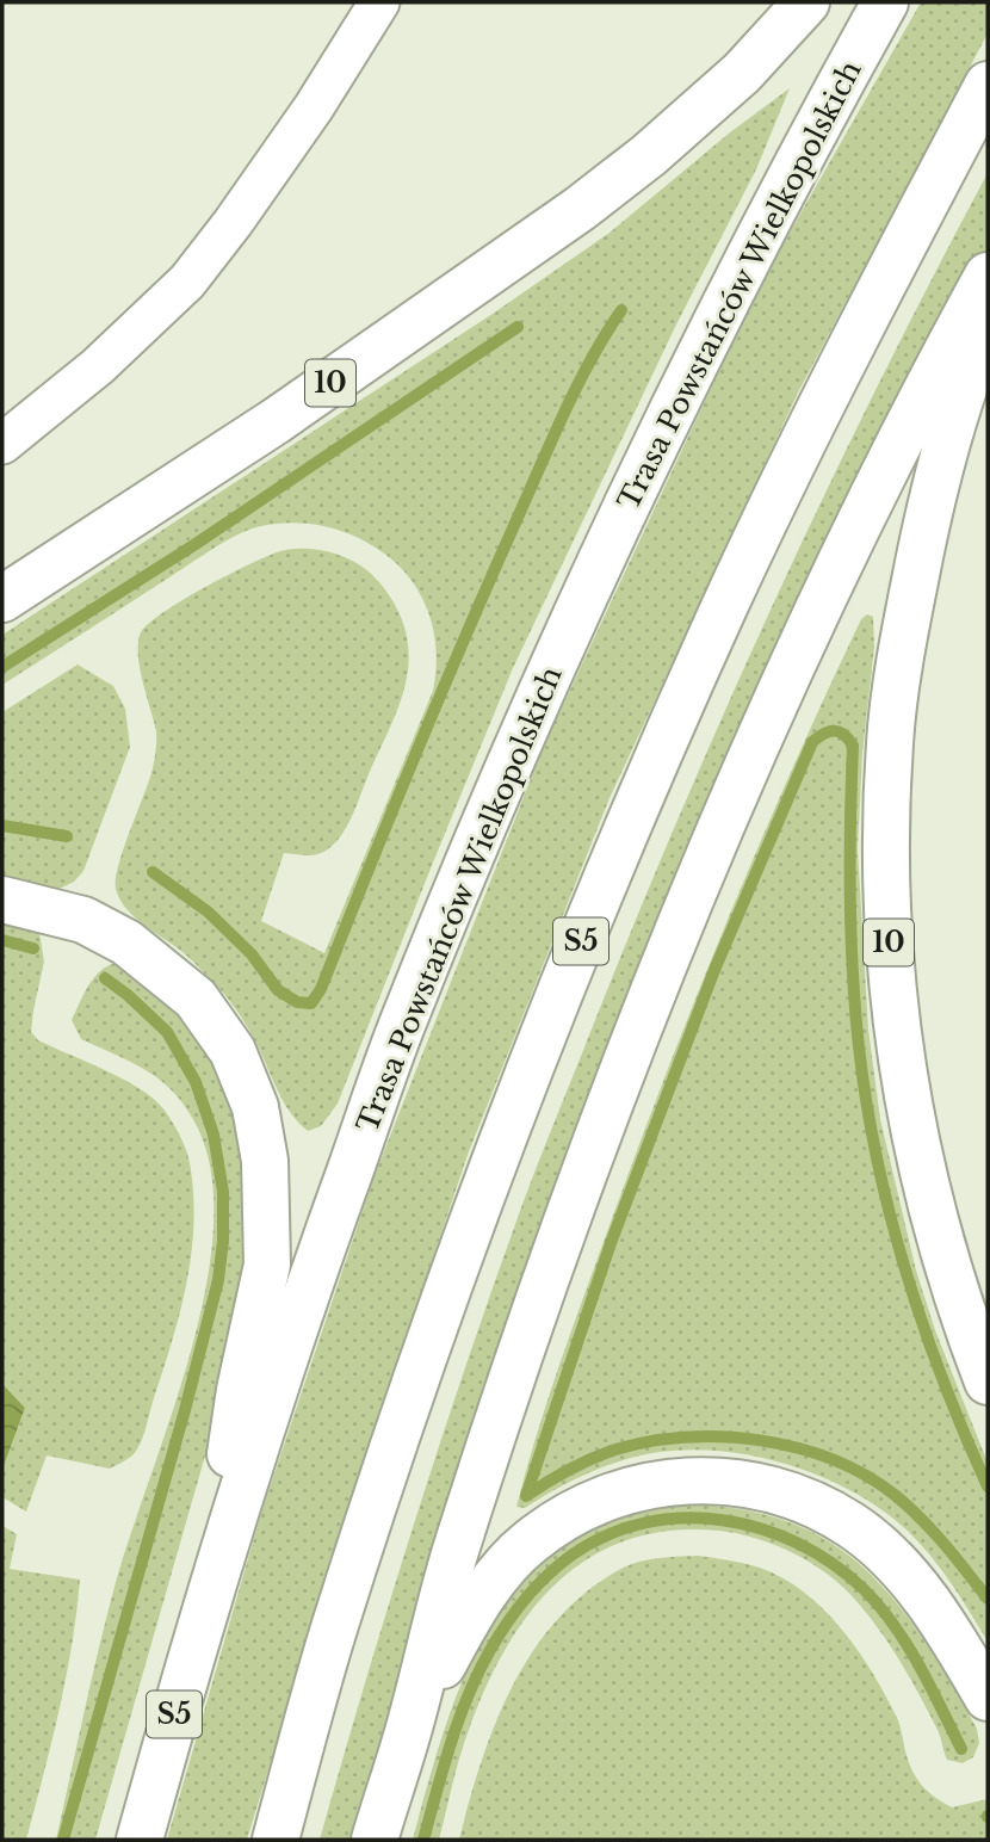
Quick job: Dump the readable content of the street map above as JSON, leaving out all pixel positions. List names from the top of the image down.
{
  "streets": {
    "highway": ["Trasa Powstańców Wielkopolskich", "10", "S5"]
  }
}
